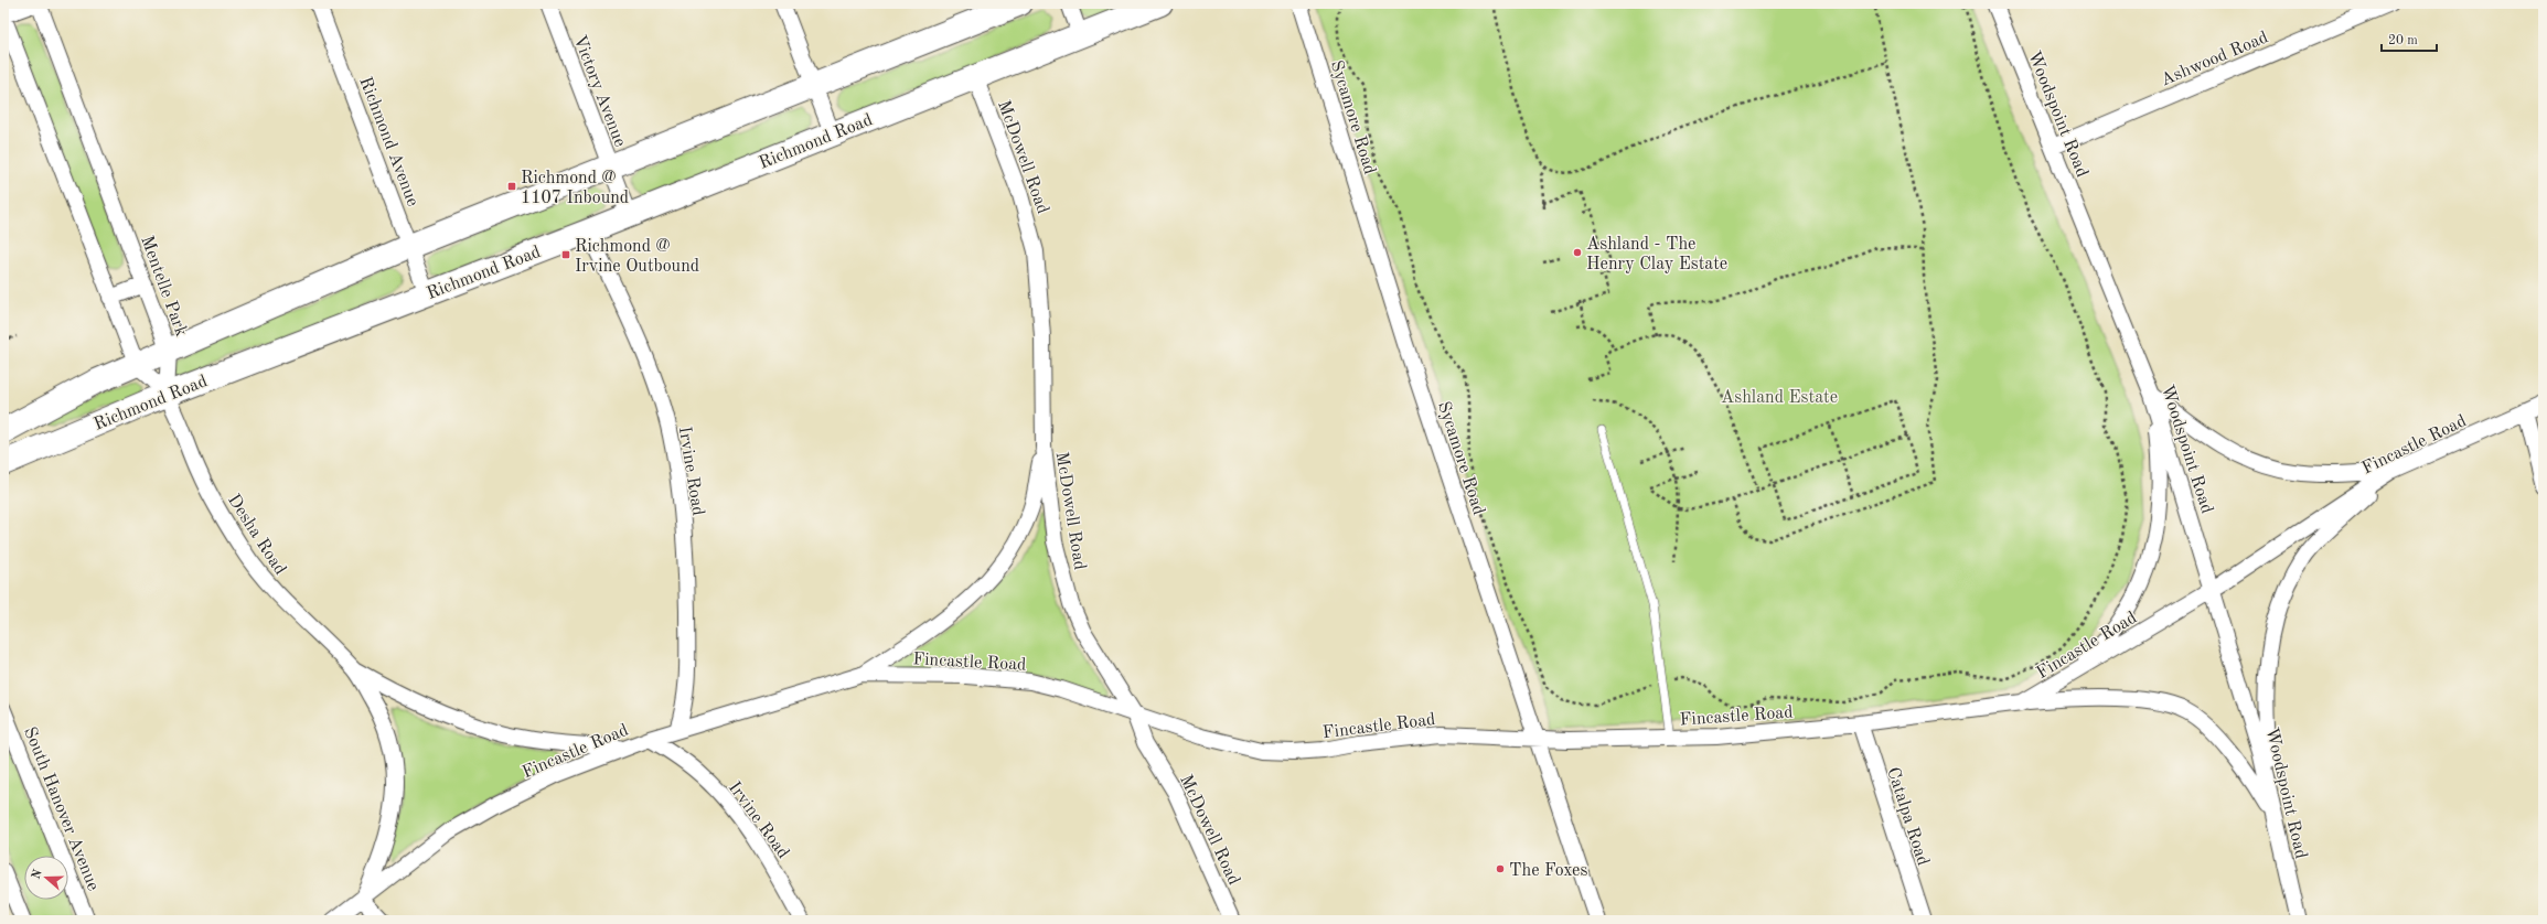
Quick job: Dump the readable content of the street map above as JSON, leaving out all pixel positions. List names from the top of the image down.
{
  "streets": {
    "main road": ["Richmond Road"],
    "street": [
      "Ashwood Road",
      "Victory Avenue",
      "Woodspoint Road",
      "Sycamore Road",
      "Richmond Avenue",
      "McDowell Road",
      "Mentelle Park",
      "Fincastle Road",
      "Irvine Road",
      "Desha Road",
      "South Hanover Avenue",
      "Catalpa Road"
    ]
  },
  "crossings": [
    ["Ashwood Road", "Woodspoint Road"],
    ["Victory Avenue", "Richmond Road"],
    ["Woodspoint Road", "Fincastle Road"],
    ["Sycamore Road", "Fincastle Road"],
    ["Richmond Road", "Richmond Avenue"],
    ["Richmond Road", "McDowell Road"],
    ["Richmond Road", "Mentelle Park"],
    ["Richmond Road", "Irvine Road"],
    ["Richmond Road", "Desha Road"],
    ["McDowell Road", "Fincastle Road"],
    ["Mentelle Park", "Desha Road"],
    ["Fincastle Road", "Irvine Road"],
    ["Fincastle Road", "Desha Road"],
    ["Fincastle Road", "Catalpa Road"]
  ],
  "parks": ["Ashland Estate"],
  "places": {
    "transit": ["Richmond @ 1107 Inbound", "Richmond @ Irvine Outbound"],
    "other": ["Ashland - The Henry Clay Estate", "The Foxes"]
  },
  "scale_bar": "20 m",
  "north": "left"
}
